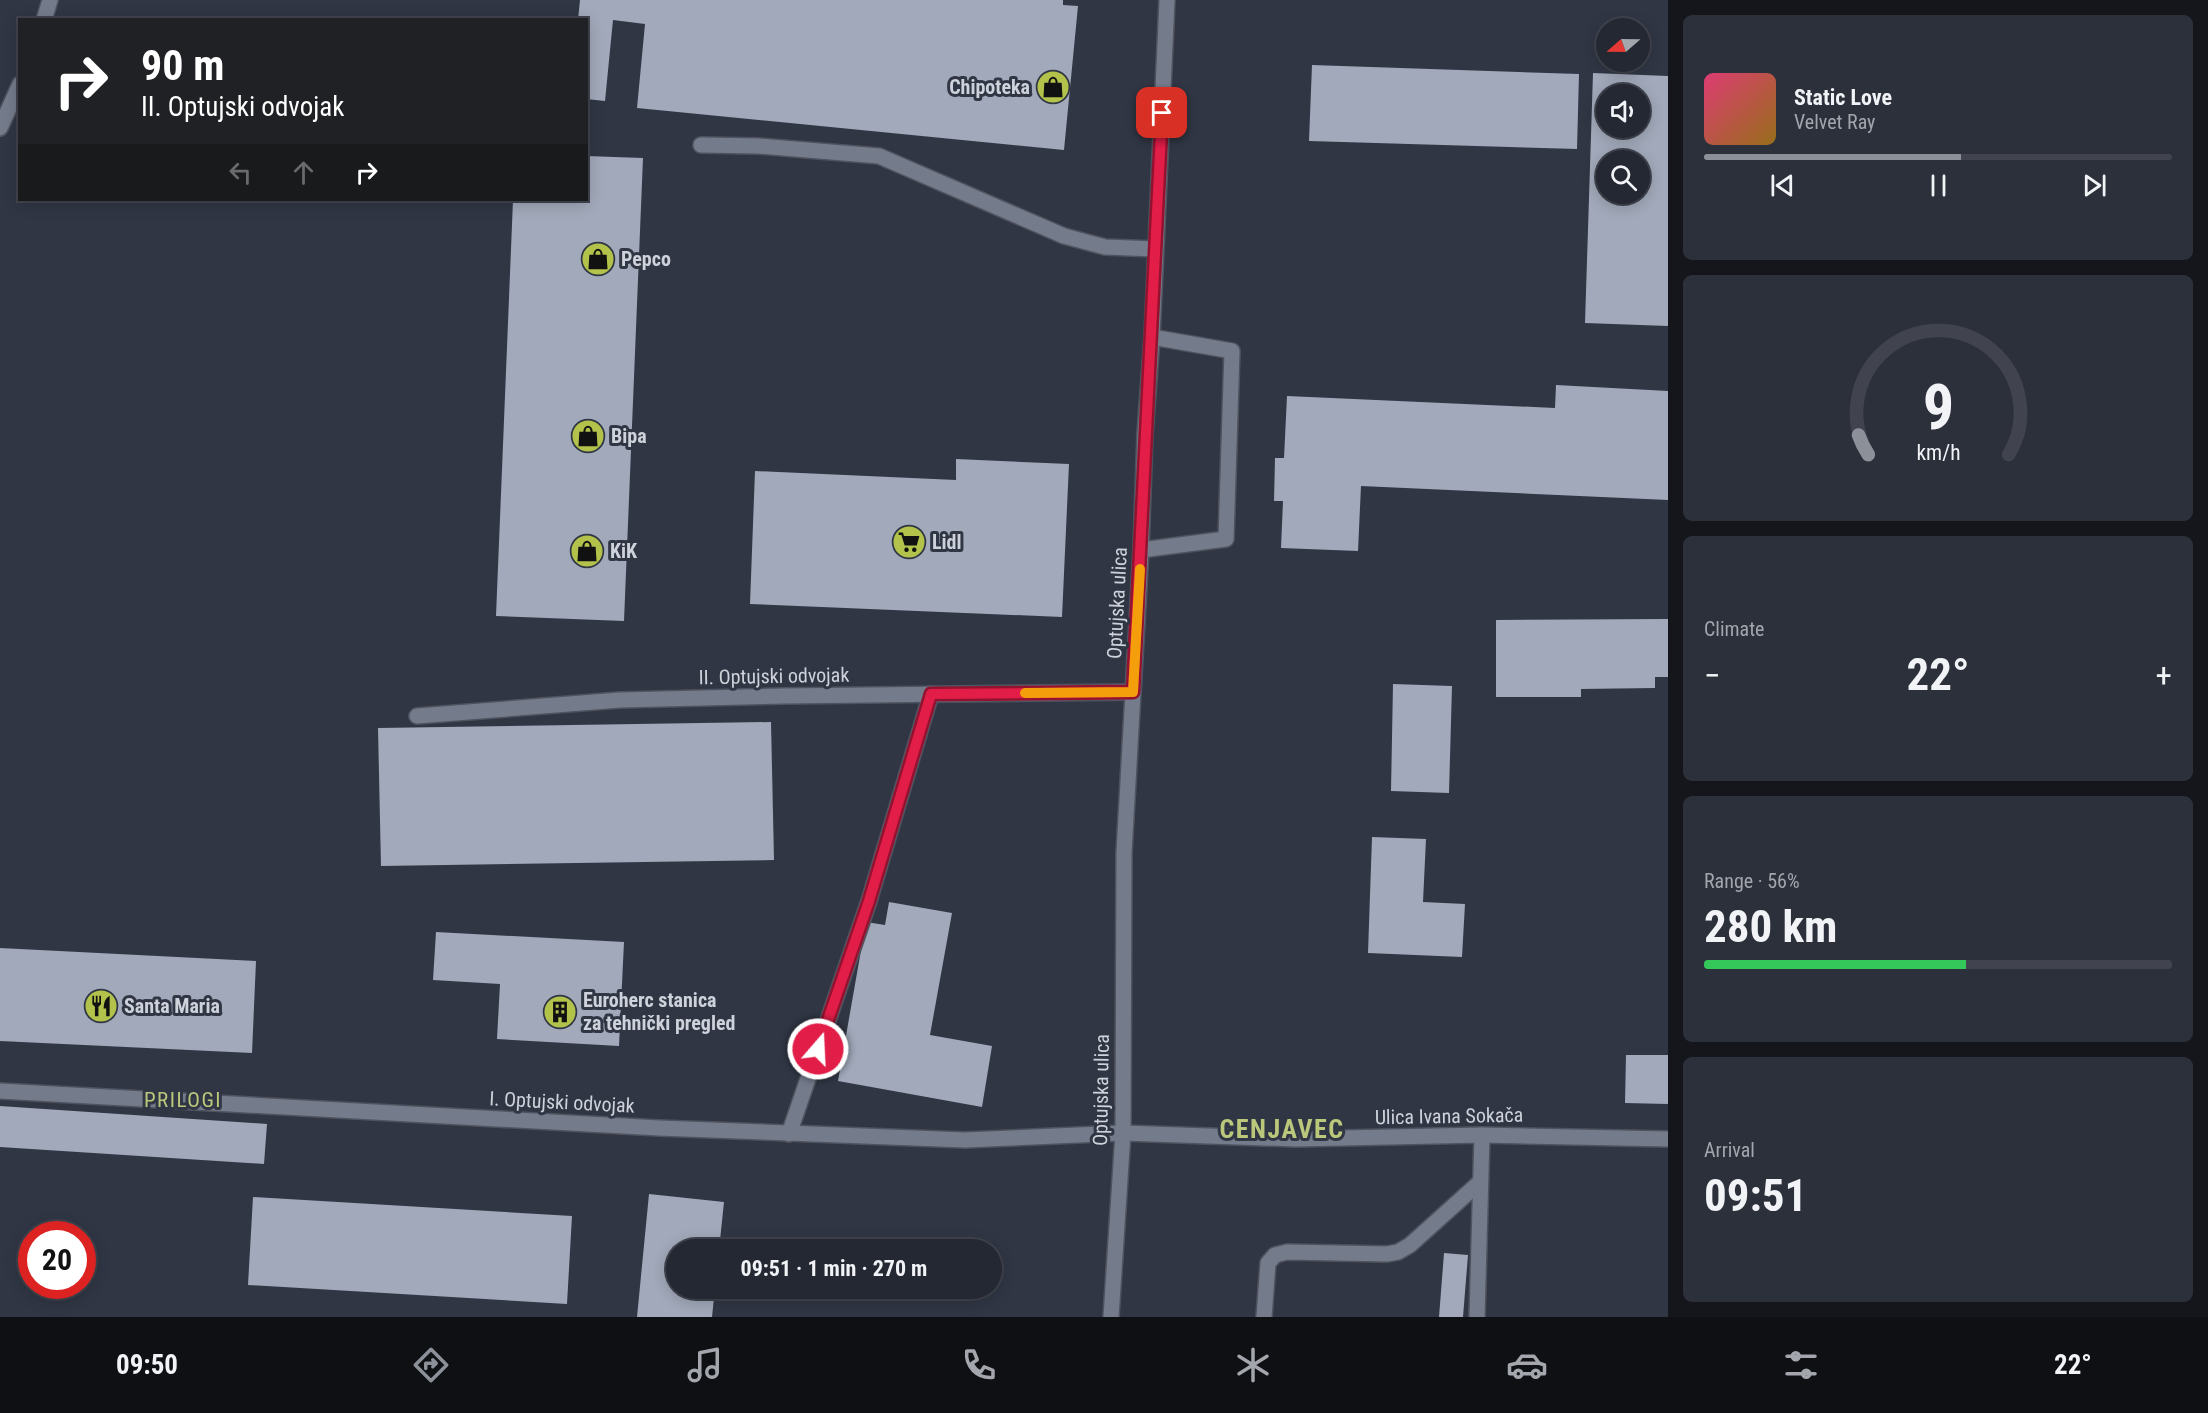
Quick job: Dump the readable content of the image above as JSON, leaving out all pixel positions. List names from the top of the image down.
{
  "streets": {
    "street": [
      "Optujska ulica",
      "II. Optujski odvojak",
      "I. Optujski odvojak",
      "Ulica Ivana Sokača"
    ]
  },
  "crossings": [
    ["Optujska ulica", "II. Optujski odvojak"],
    ["Optujska ulica", "I. Optujski odvojak"],
    ["Optujska ulica", "Ulica Ivana Sokača"],
    ["I. Optujski odvojak", "Ulica Ivana Sokača"]
  ],
  "districts": ["PRILOGI", "CENJAVEC"],
  "places": {
    "shop": [
      "Chipoteka",
      "Pepco",
      "Bipa",
      "KiK"
    ],
    "supermarket": ["Lidl"],
    "restaurant": ["Santa Maria"],
    "building": ["Euroherc stanica za tehnički pregled"]
  },
  "north": "left",
  "page": {
    "turn": ["90 m", "II. Optujski odvojak"],
    "song": ["Static Love", "Velvet Ray"],
    "tile": [
      "Climate",
      ["Range · 56%", "280 km"],
      ["Arrival", "09:51"]
    ],
    "heat": ["−", "22°", "+"],
    "limit": "20",
    "trip": "09:51 · 1 min · 270 m",
    "tabs": ["09:50", "22°"],
    "gauge": ["9", "km/h"]
  }
}
